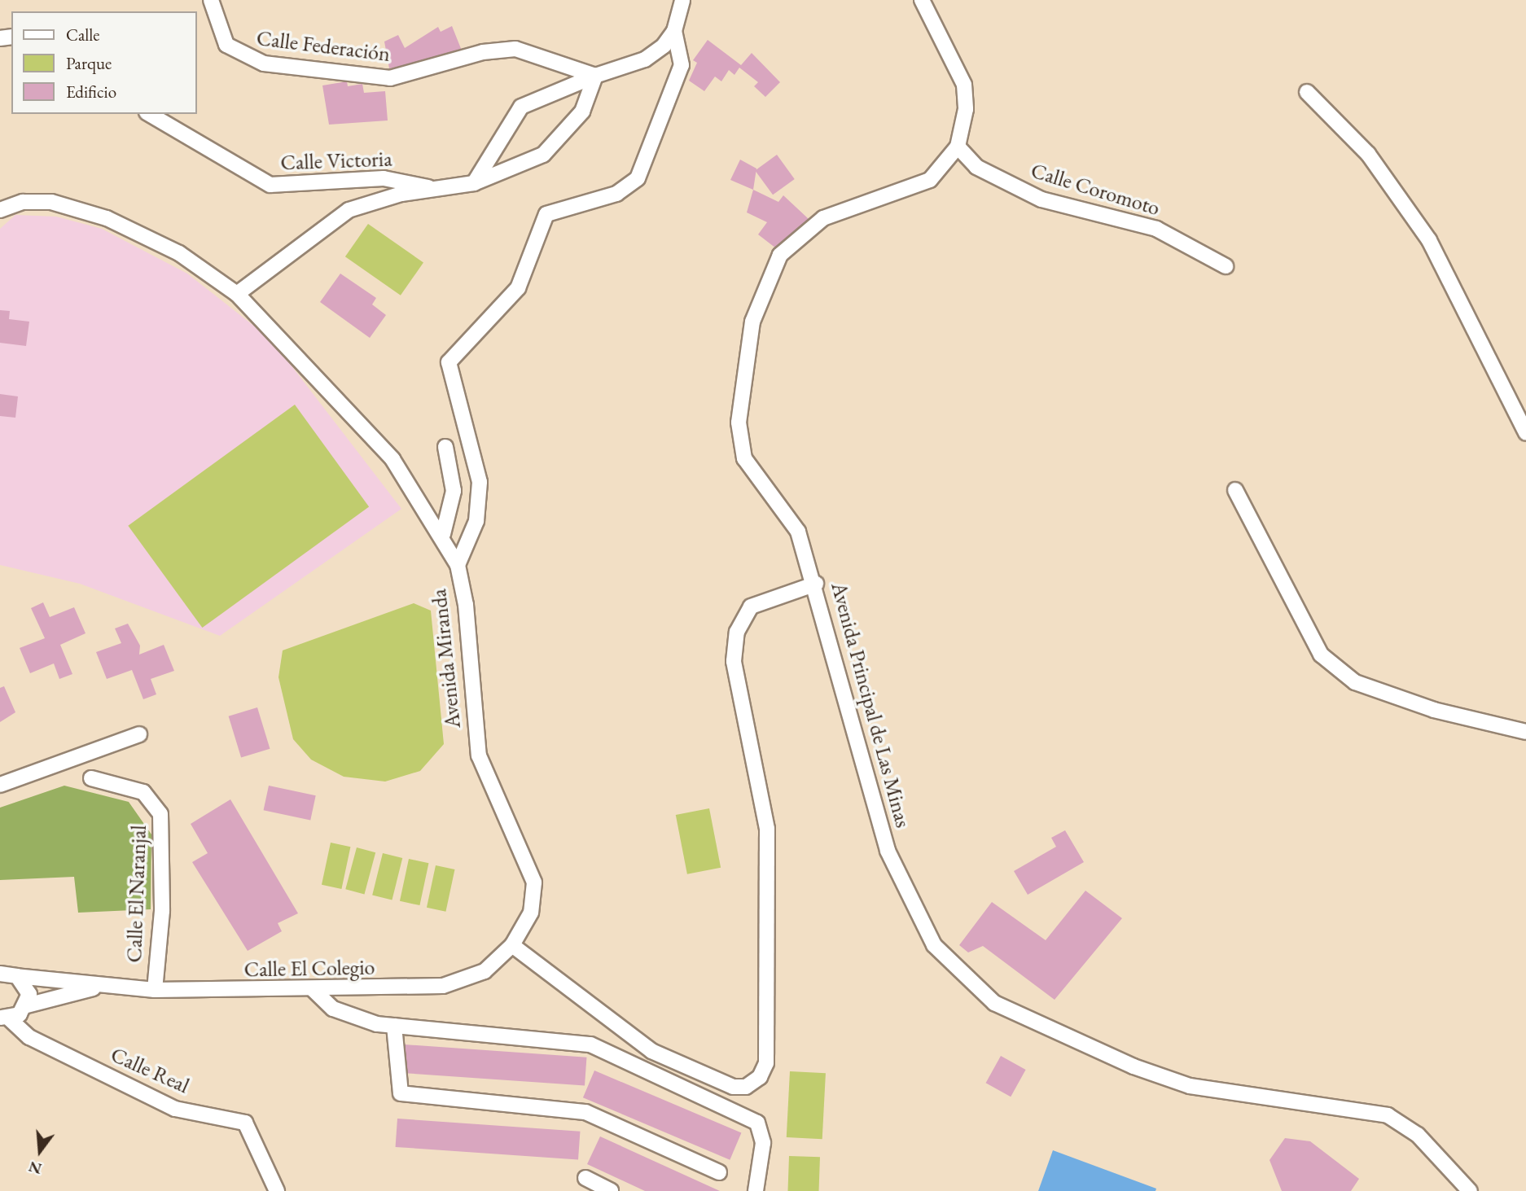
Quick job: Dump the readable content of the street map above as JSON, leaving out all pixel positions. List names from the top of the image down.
{
  "streets": {
    "street": [
      "Calle Federación",
      "Calle Victoria",
      "Calle Coromoto",
      "Avenida Miranda",
      "Avenida Principal de Las Minas",
      "Calle El Naranjal",
      "Calle El Colegio",
      "Calle Real"
    ]
  },
  "crossings": [
    ["Calle Coromoto", "Avenida Principal de Las Minas"],
    ["Avenida Miranda", "Calle El Colegio"],
    ["Calle El Naranjal", "Calle El Colegio"],
    ["Calle El Colegio", "Calle Real"]
  ],
  "legend": ["Calle", "Parque", "Edificio"],
  "north": "bottom"
}
